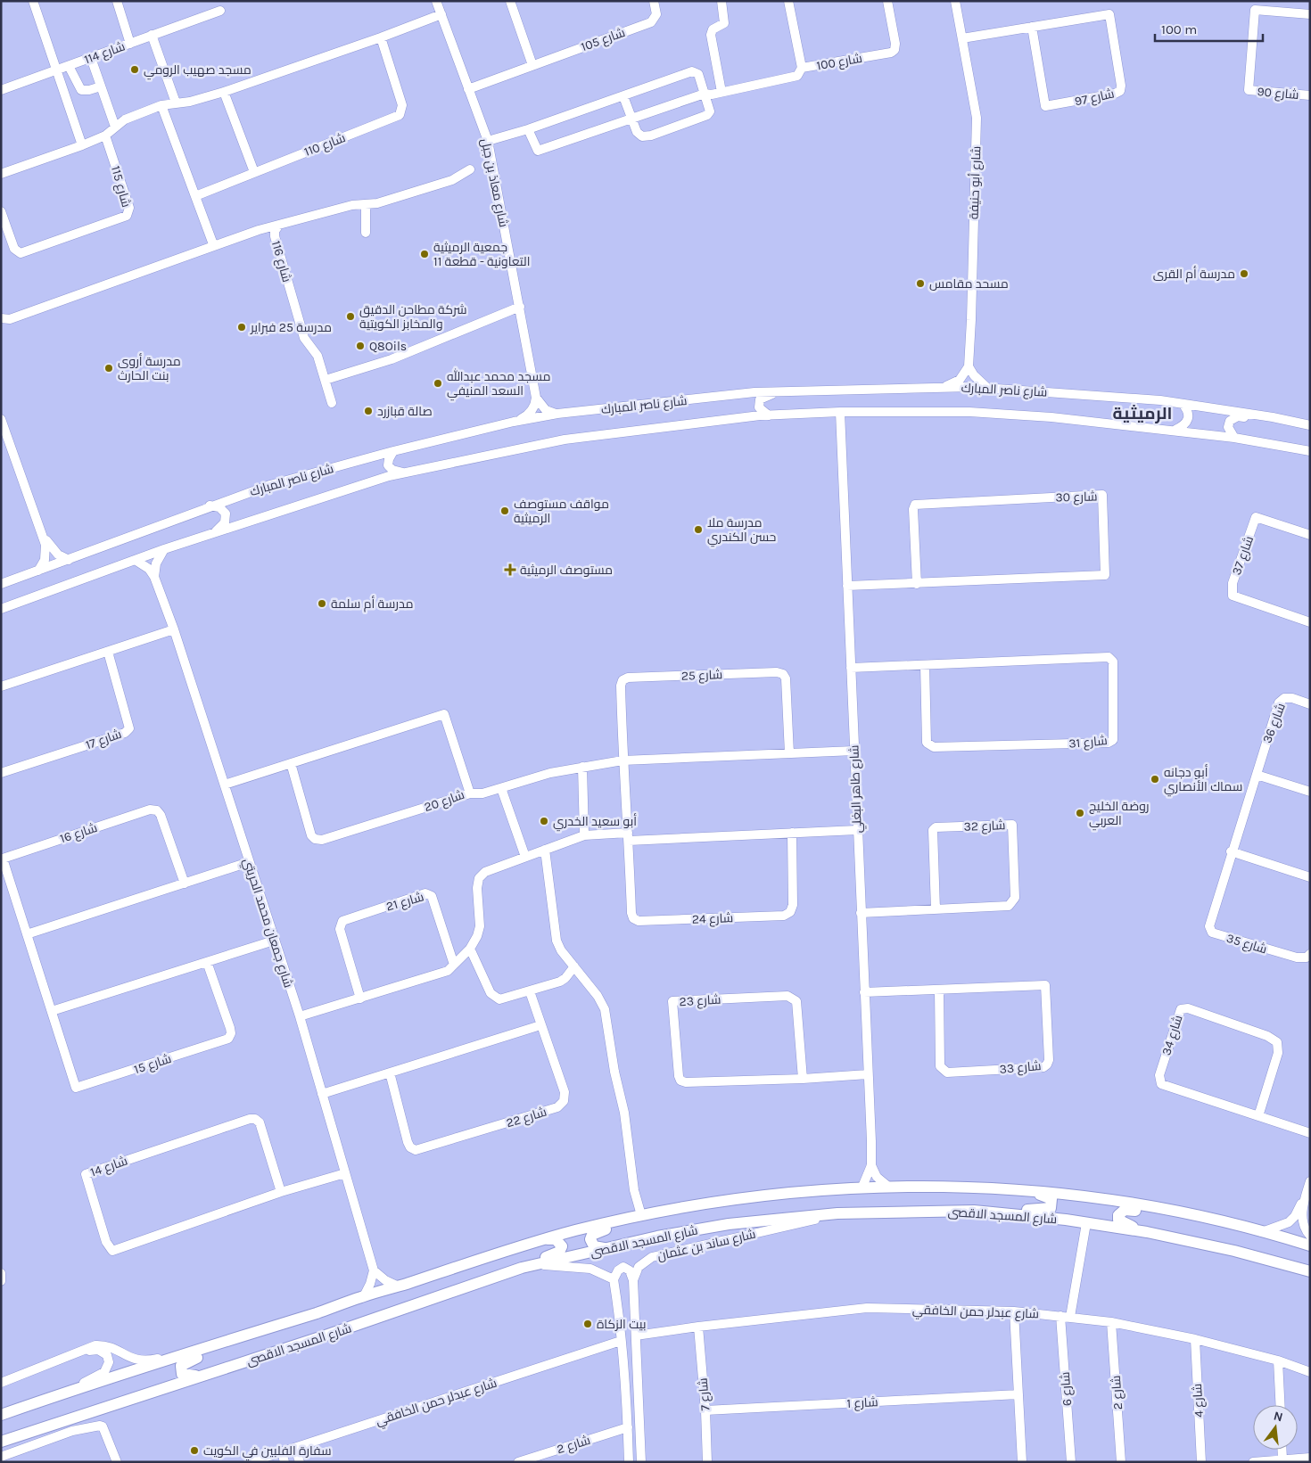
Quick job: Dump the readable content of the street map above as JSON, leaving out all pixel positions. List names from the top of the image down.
{
  "streets": {
    "main road": ["شارع المسجد الاقصى"],
    "street": [
      "شارع 105",
      "شارع 114",
      "شارع 100",
      "شارع 90",
      "شارع 97",
      "شارع 110",
      "شارع معاذ بن جبل",
      "شارع أبو حنيفة",
      "شارع 115",
      "شارع 116",
      "شارع ناصر المبارك",
      "شارع 30",
      "شارع 37",
      "شارع 25",
      "شارع 36",
      "شارع 17",
      "شارع 31",
      "شارع طاهر البغلي",
      "شارع 20",
      "شارع 32",
      "شارع 16",
      "شارع 21",
      "شارع 24",
      "شارع جمعان محمد الحريتي",
      "شارع 35",
      "شارع 23",
      "شارع 34",
      "شارع 15",
      "شارع 33",
      "شارع 22",
      "شارع 14",
      "شارع ساند بن عثمان",
      "شارع عبدلر حمن الخافقي",
      "شارع 6",
      "شارع 2",
      "شارع 7",
      "شارع 4",
      "شارع 1"
    ]
  },
  "crossings": [
    ["شارع 105", "شارع معاذ بن جبل"],
    ["شارع 97", "شارع أبو حنيفة"],
    ["شارع ناصر المبارك", "شارع طاهر البغلي"],
    ["شارع ناصر المبارك", "شارع جمعان محمد الحريتي"],
    ["شارع 30", "شارع طاهر البغلي"],
    ["شارع 25", "شارع 24"],
    ["شارع 36", "شارع 35"],
    ["شارع 31", "شارع طاهر البغلي"],
    ["شارع طاهر البغلي", "شارع 32"],
    ["شارع طاهر البغلي", "شارع 23"],
    ["شارع طاهر البغلي", "شارع 33"],
    ["شارع طاهر البغلي", "شارع المسجد الاقصى"],
    ["شارع 20", "شارع جمعان محمد الحريتي"],
    ["شارع 16", "شارع 15"],
    ["شارع جمعان محمد الحريتي", "شارع 14"],
    ["شارع المسجد الاقصى", "شارع ساند بن عثمان"],
    ["شارع المسجد الاقصى", "شارع 6"],
    ["شارع عبدلر حمن الخافقي", "شارع 6"],
    ["شارع عبدلر حمن الخافقي", "شارع 2"],
    ["شارع عبدلر حمن الخافقي", "شارع 7"],
    ["شارع عبدلر حمن الخافقي", "شارع 4"],
    ["شارع 7", "شارع 1"]
  ],
  "districts": ["الرميثية"],
  "places": {
    "other": [
      "مسجد صهيب الرومي",
      "جمعية الرميثية التعاونية - قطعة 11",
      "مدرسة أم القرى",
      "مسحد مقامس",
      "شركة مطاحن الدقيق والمخابز الكويتية",
      "مدرسة 25 فبراير",
      "Q8Oils",
      "مدرسة أروى بنت الحارث",
      "مسجد محمد عبدالله السعد المنيفي",
      "صالة قبازرد",
      "مواقف مستوصف الرميثية",
      "مدرسة ملا حسن الكندري",
      "مدرسة أم سلمة",
      "أبو دجانه سماك الأنصاري",
      "روضة الخليج العربي",
      "أبو سعيد الخدري",
      "بيت الزكاة",
      "سفارة الفلبين في الكويت"
    ],
    "health": ["مستوصف الرميثية"]
  },
  "scale_bar": "100 m",
  "north": "top"
}
